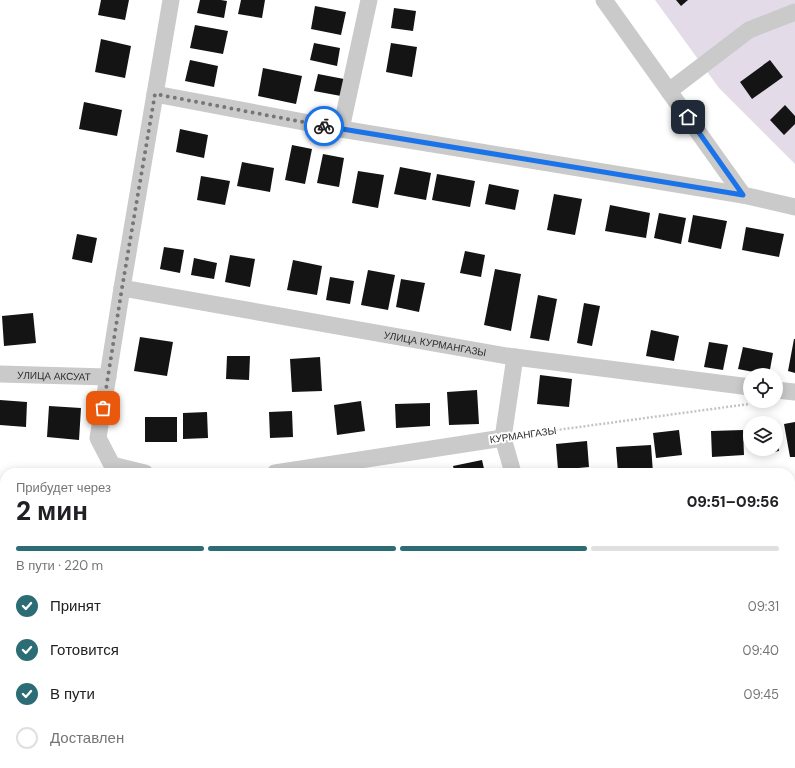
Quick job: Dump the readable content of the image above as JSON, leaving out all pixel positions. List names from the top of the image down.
{
  "streets": {
    "street": ["УЛИЦА КУРМАНГАЗЫ", "УЛИЦА АКСУАТ", "КУРМАНГАЗЫ"]
  },
  "page": {
    "heading": ["2 мин", "Прибудет через", "09:51–09:56"],
    "bar": "В пути · 220 m",
    "list": [
      ["Принят", "09:31"],
      ["Готовится", "09:40"],
      ["В пути", "09:45"],
      "Доставлен"
    ]
  }
}
